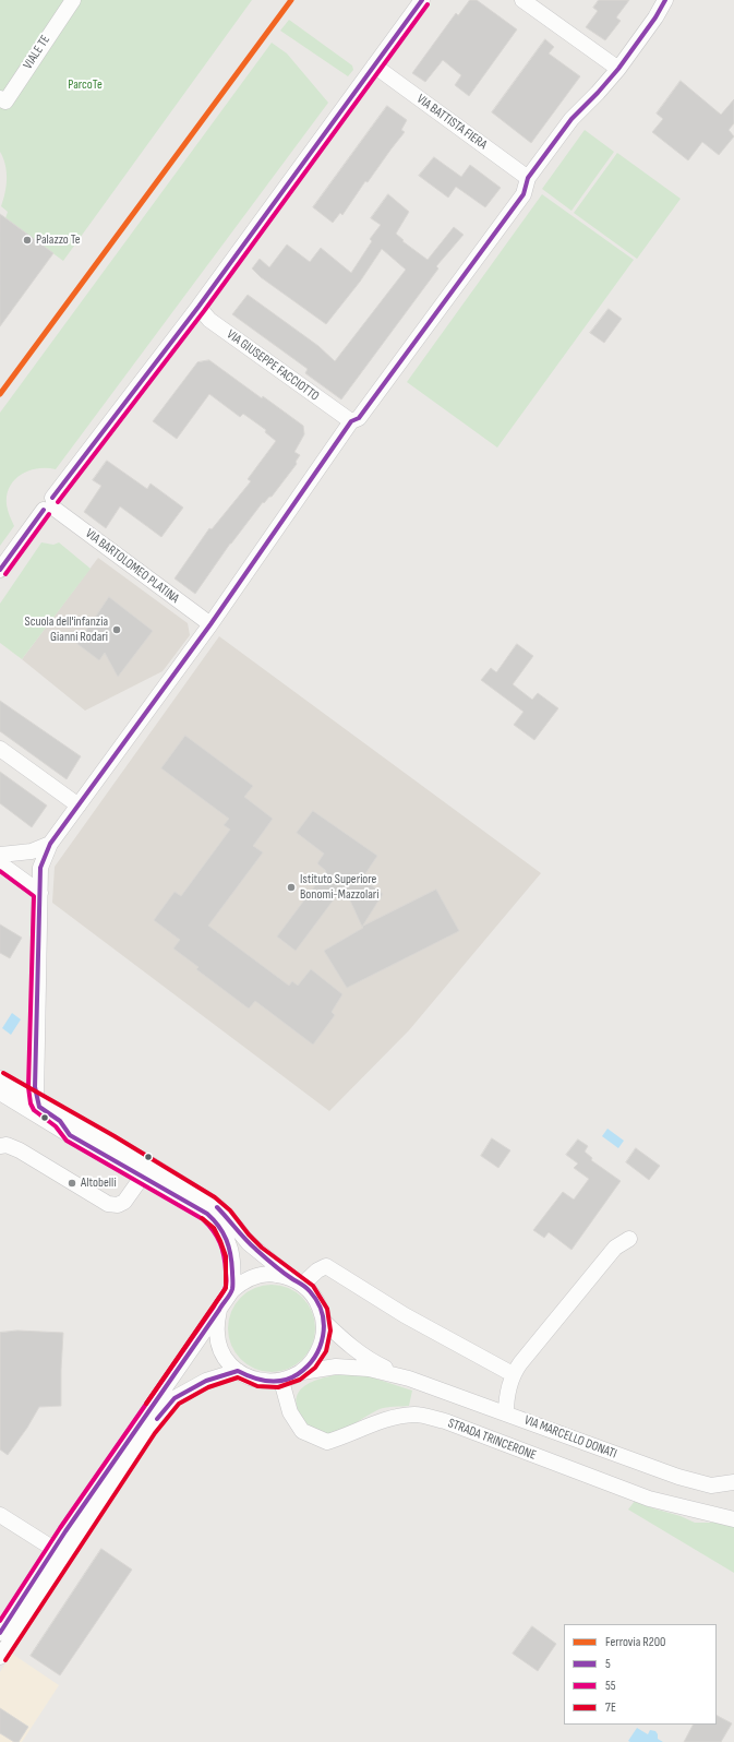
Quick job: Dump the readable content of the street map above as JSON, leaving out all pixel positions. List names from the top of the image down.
{
  "streets": {
    "street": [
      "VIALE TE",
      "VIA BATTISTA FIERA",
      "VIA GIUSEPPE FACCIOTTO",
      "VIA BARTOLOMEO PLATINA",
      "VIA MARCELLO DONATI",
      "STRADA TRINCERONE"
    ]
  },
  "crossings": [
    ["VIA MARCELLO DONATI", "STRADA TRINCERONE"]
  ],
  "parks": ["ParcoTe"],
  "places": [
    "Palazzo Te",
    "Scuola dell'infanzia Gianni Rodari",
    "Istituto Superiore Bonomi-Mazzolari",
    "Altobelli"
  ],
  "lines": [
    "rail line R200",
    "transit line 5",
    "transit line 55",
    "transit line 7E"
  ],
  "legend": [
    "Ferrovia R200",
    "5",
    "55",
    "7E"
  ]
}
